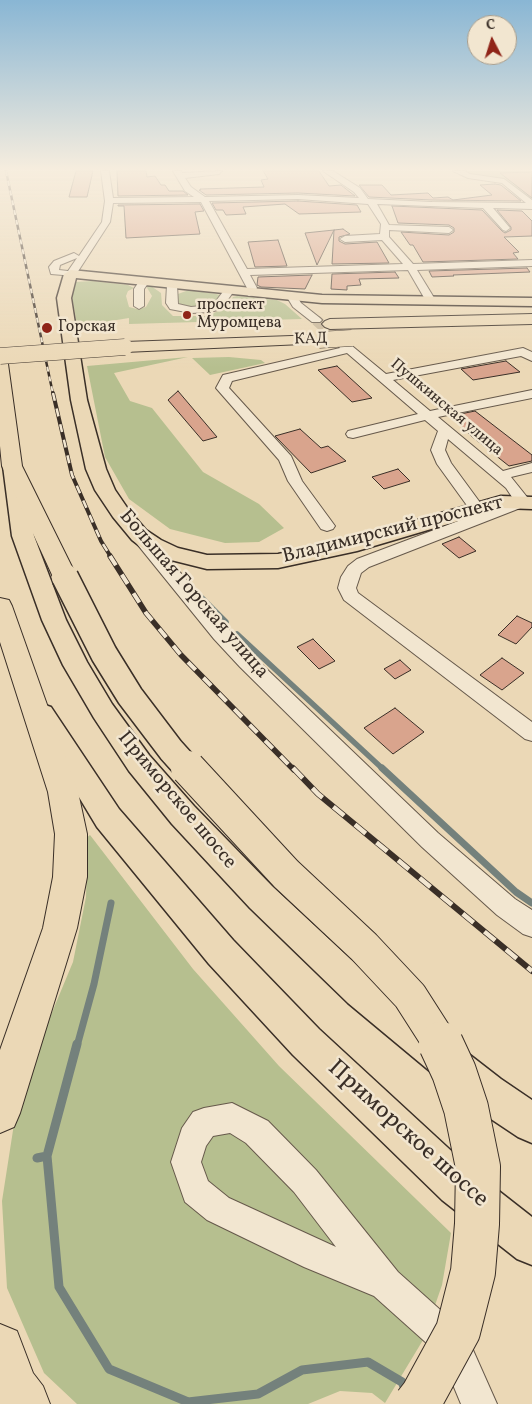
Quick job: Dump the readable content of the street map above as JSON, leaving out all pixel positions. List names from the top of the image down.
{
  "streets": {
    "highway": ["КАД", "Приморское шоссе"],
    "main road": ["Владимирский проспект", "Большая Горская улица"],
    "street": ["Пушкинская улица"]
  },
  "crossings": [
    ["КАД", "Пушкинская улица"],
    ["Пушкинская улица", "Владимирский проспект"],
    ["Владимирский проспект", "Большая Горская улица"]
  ],
  "places": ["проспект Муромцева", "Горская"],
  "north": "top"
}
